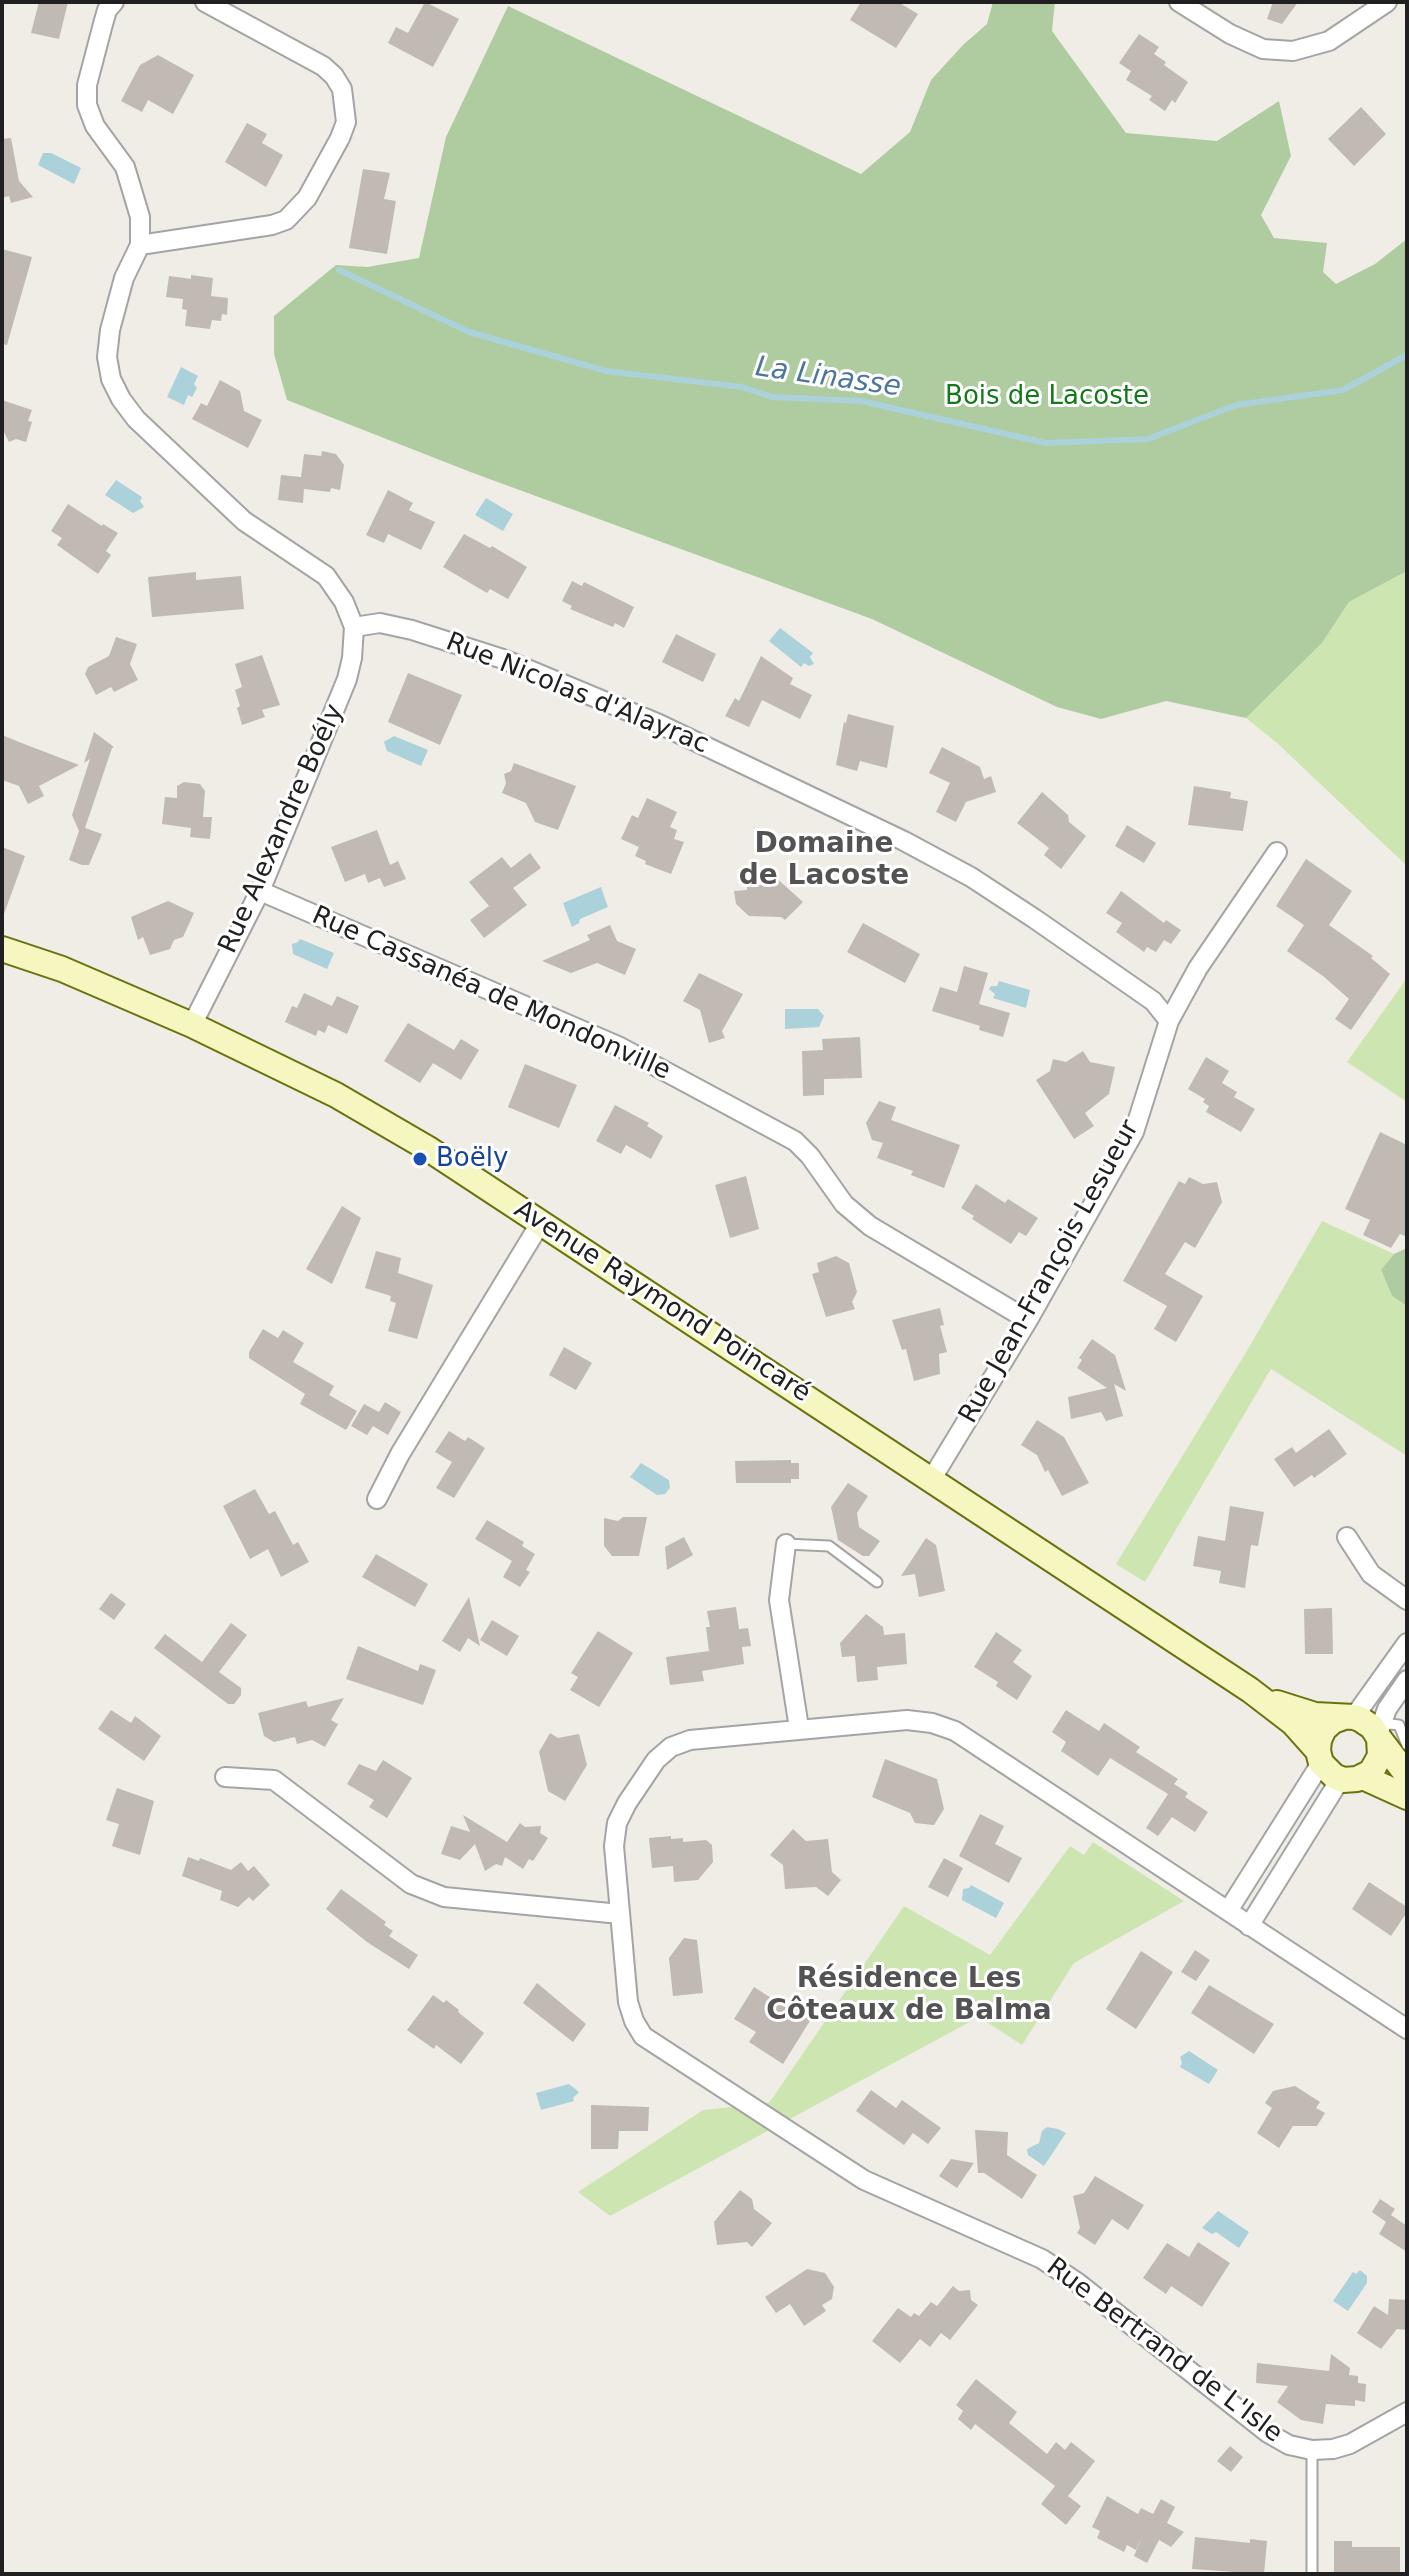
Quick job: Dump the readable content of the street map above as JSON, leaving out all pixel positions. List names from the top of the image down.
{
  "streets": {
    "main road": ["Avenue Raymond Poincaré"],
    "street": [
      "Rue Nicolas d'Alayrac",
      "Rue Alexandre Boély",
      "Rue Cassanéa de Mondonville",
      "Rue Jean-François Lesueur",
      "Rue Bertrand de L'Isle"
    ]
  },
  "crossings": [
    ["Rue Nicolas d'Alayrac", "Rue Alexandre Boély"],
    ["Rue Nicolas d'Alayrac", "Rue Jean-François Lesueur"],
    ["Rue Alexandre Boély", "Rue Cassanéa de Mondonville"],
    ["Rue Alexandre Boély", "Avenue Raymond Poincaré"],
    ["Rue Cassanéa de Mondonville", "Rue Jean-François Lesueur"],
    ["Rue Jean-François Lesueur", "Avenue Raymond Poincaré"]
  ],
  "districts": ["Domaine de Lacoste", "Résidence Les Côteaux de Balma"],
  "water": ["La Linasse"],
  "parks": ["Bois de Lacoste"],
  "places": ["Boëly"]
}
